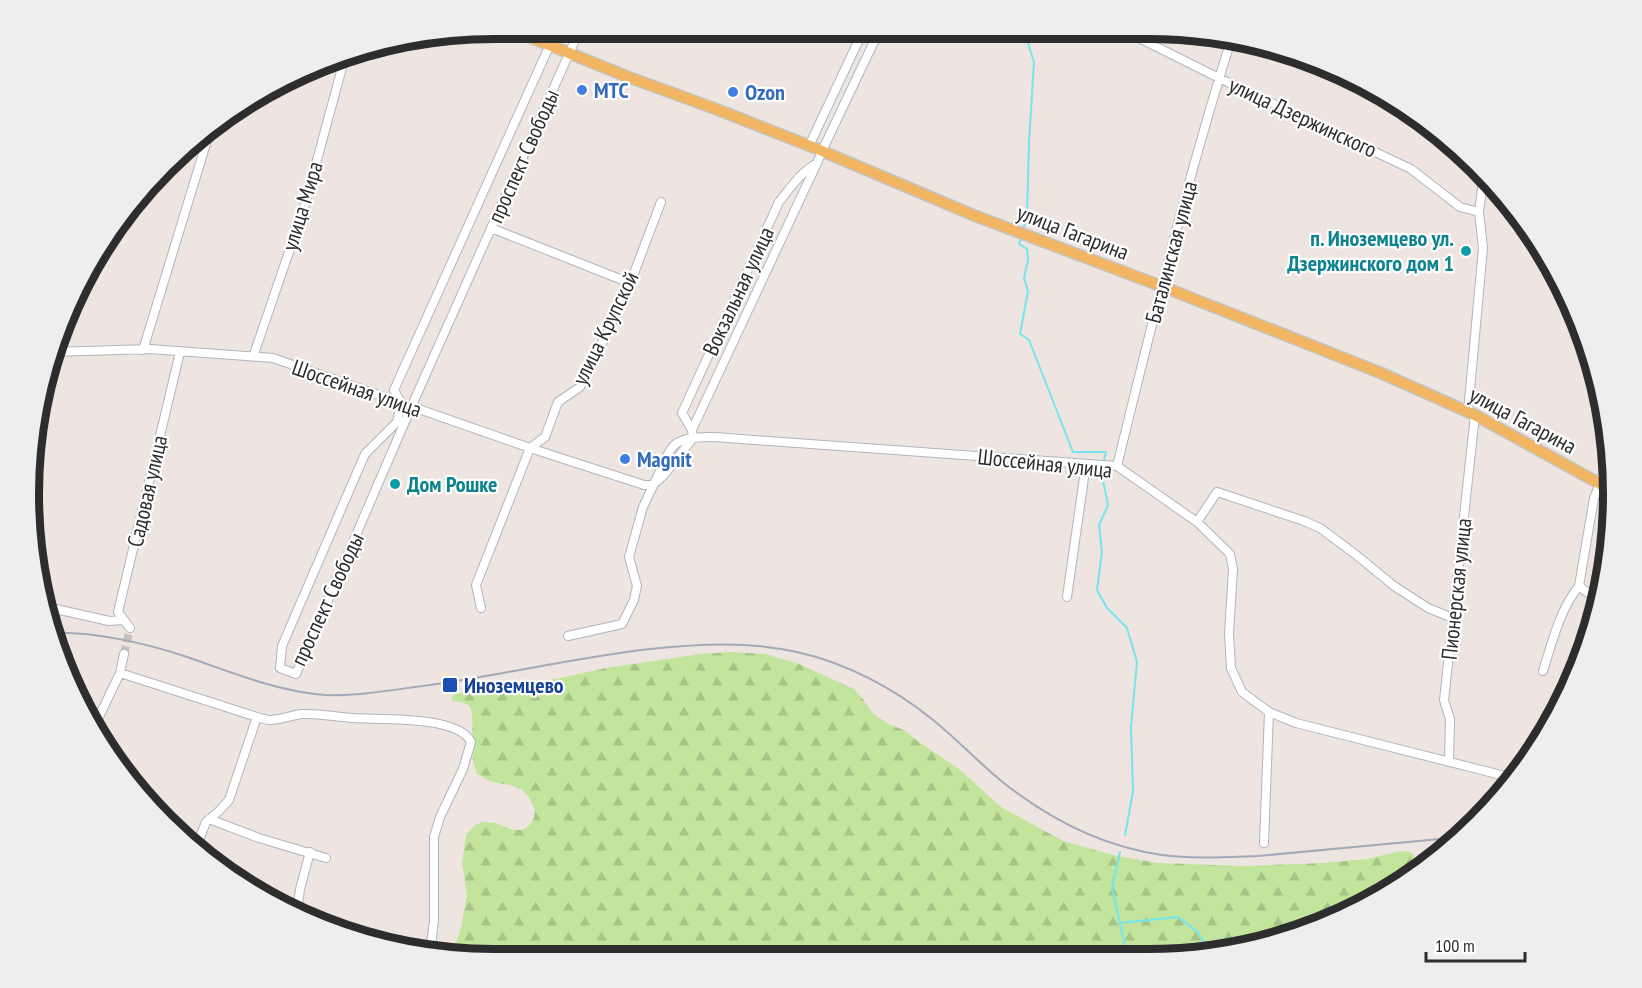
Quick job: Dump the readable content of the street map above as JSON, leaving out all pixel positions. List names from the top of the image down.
{
  "streets": {
    "main road": ["улица Гагарина"],
    "street": [
      "улица Дзержинского",
      "проспект Свободы",
      "улица Мира",
      "Баталинская улица",
      "Вокзальная улица",
      "улица Крупской",
      "Шоссейная улица",
      "Садовая улица",
      "Пионерская улица"
    ]
  },
  "crossings": [
    ["улица Дзержинского", "Баталинская улица"],
    ["улица Дзержинского", "Пионерская улица"],
    ["проспект Свободы", "улица Гагарина"],
    ["проспект Свободы", "Шоссейная улица"],
    ["улица Мира", "Шоссейная улица"],
    ["улица Гагарина", "Баталинская улица"],
    ["улица Гагарина", "Вокзальная улица"],
    ["улица Гагарина", "Пионерская улица"],
    ["Баталинская улица", "Шоссейная улица"],
    ["Вокзальная улица", "Шоссейная улица"],
    ["улица Крупской", "Шоссейная улица"],
    ["Шоссейная улица", "Садовая улица"],
    ["Шоссейная улица", "Пионерская улица"]
  ],
  "places": {
    "other": [
      "МТС",
      "Ozon",
      "п. Иноземцево ул. Дзержинского дом 1",
      "Magnit",
      "Дом Рошке"
    ],
    "transit": ["Иноземцево"]
  },
  "scale_bar": "100 m"
}
